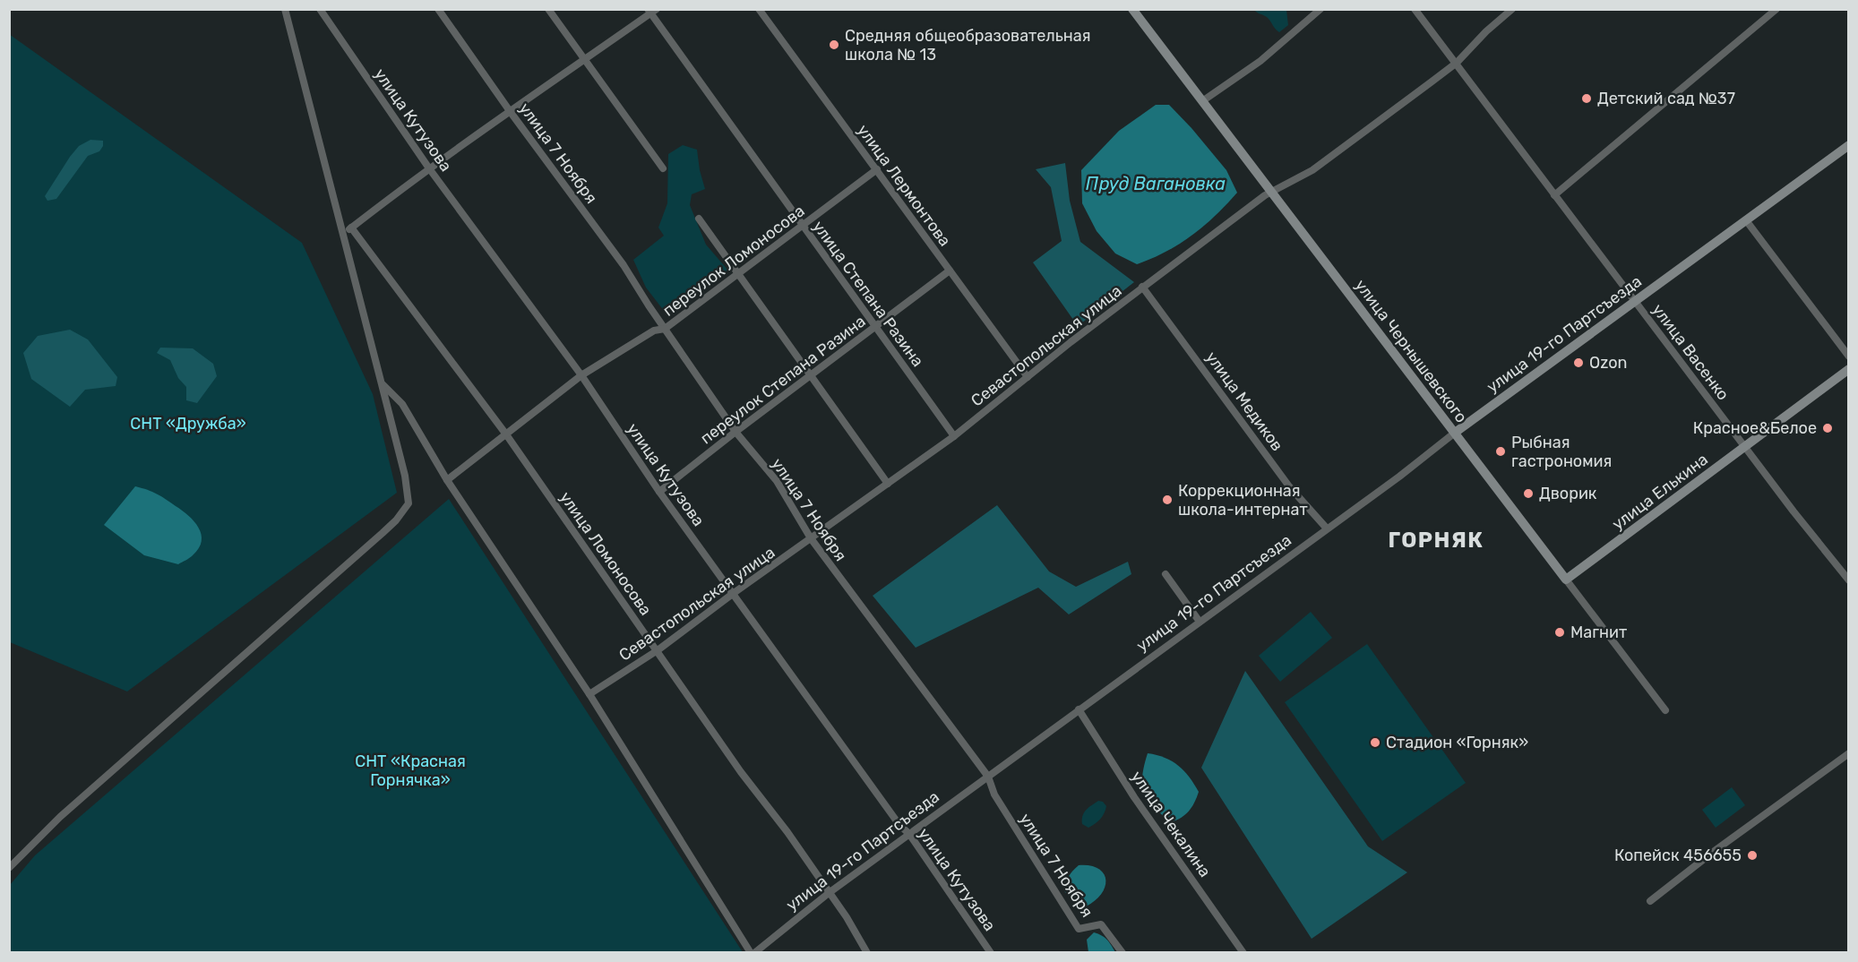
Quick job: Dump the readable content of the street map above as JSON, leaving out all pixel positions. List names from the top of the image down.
{
  "streets": {
    "street": [
      "улица Кутузова",
      "улица 7 Ноября",
      "улица Лермонтова",
      "переулок Ломоносова",
      "улица Степана Разина",
      "улица 19-го Партсъезда",
      "Севастопольская улица",
      "улица Чернышевского",
      "улица Васенко",
      "переулок Степана Разина",
      "улица Медиков",
      "улица Елькина",
      "улица Ломоносова",
      "улица Чекалина"
    ]
  },
  "crossings": [
    ["улица Кутузова", "переулок Ломоносова"],
    ["улица Кутузова", "улица 19-го Партсъезда"],
    ["улица Кутузова", "Севастопольская улица"],
    ["улица Кутузова", "переулок Степана Разина"],
    ["улица 7 Ноября", "переулок Ломоносова"],
    ["улица 7 Ноября", "улица 19-го Партсъезда"],
    ["улица 7 Ноября", "Севастопольская улица"],
    ["улица 7 Ноября", "переулок Степана Разина"],
    ["улица Лермонтова", "переулок Ломоносова"],
    ["улица Лермонтова", "Севастопольская улица"],
    ["улица Лермонтова", "переулок Степана Разина"],
    ["переулок Ломоносова", "улица Степана Разина"],
    ["переулок Ломоносова", "улица Ломоносова"],
    ["улица Степана Разина", "Севастопольская улица"],
    ["улица Степана Разина", "переулок Степана Разина"],
    ["улица 19-го Партсъезда", "улица Чернышевского"],
    ["улица 19-го Партсъезда", "улица Васенко"],
    ["улица 19-го Партсъезда", "улица Медиков"],
    ["улица 19-го Партсъезда", "улица Ломоносова"],
    ["улица 19-го Партсъезда", "улица Чекалина"],
    ["Севастопольская улица", "улица Чернышевского"],
    ["Севастопольская улица", "улица Васенко"],
    ["Севастопольская улица", "улица Медиков"],
    ["Севастопольская улица", "улица Ломоносова"],
    ["улица Чернышевского", "улица Елькина"],
    ["улица Васенко", "улица Елькина"]
  ],
  "districts": ["ГОРНЯК"],
  "water": ["Пруд Вагановка"],
  "parks": ["СНТ «Дружба»", "СНТ «Красная Горнячка»"],
  "places": [
    "Средняя общеобразовательная школа № 13",
    "Детский сад №37",
    "Ozon",
    "Красное&Белое",
    "Рыбная гастрономия",
    "Дворик",
    "Коррекционная школа-интернат",
    "Магнит",
    "Стадион «Горняк»",
    "Копейск 456655"
  ]
}
